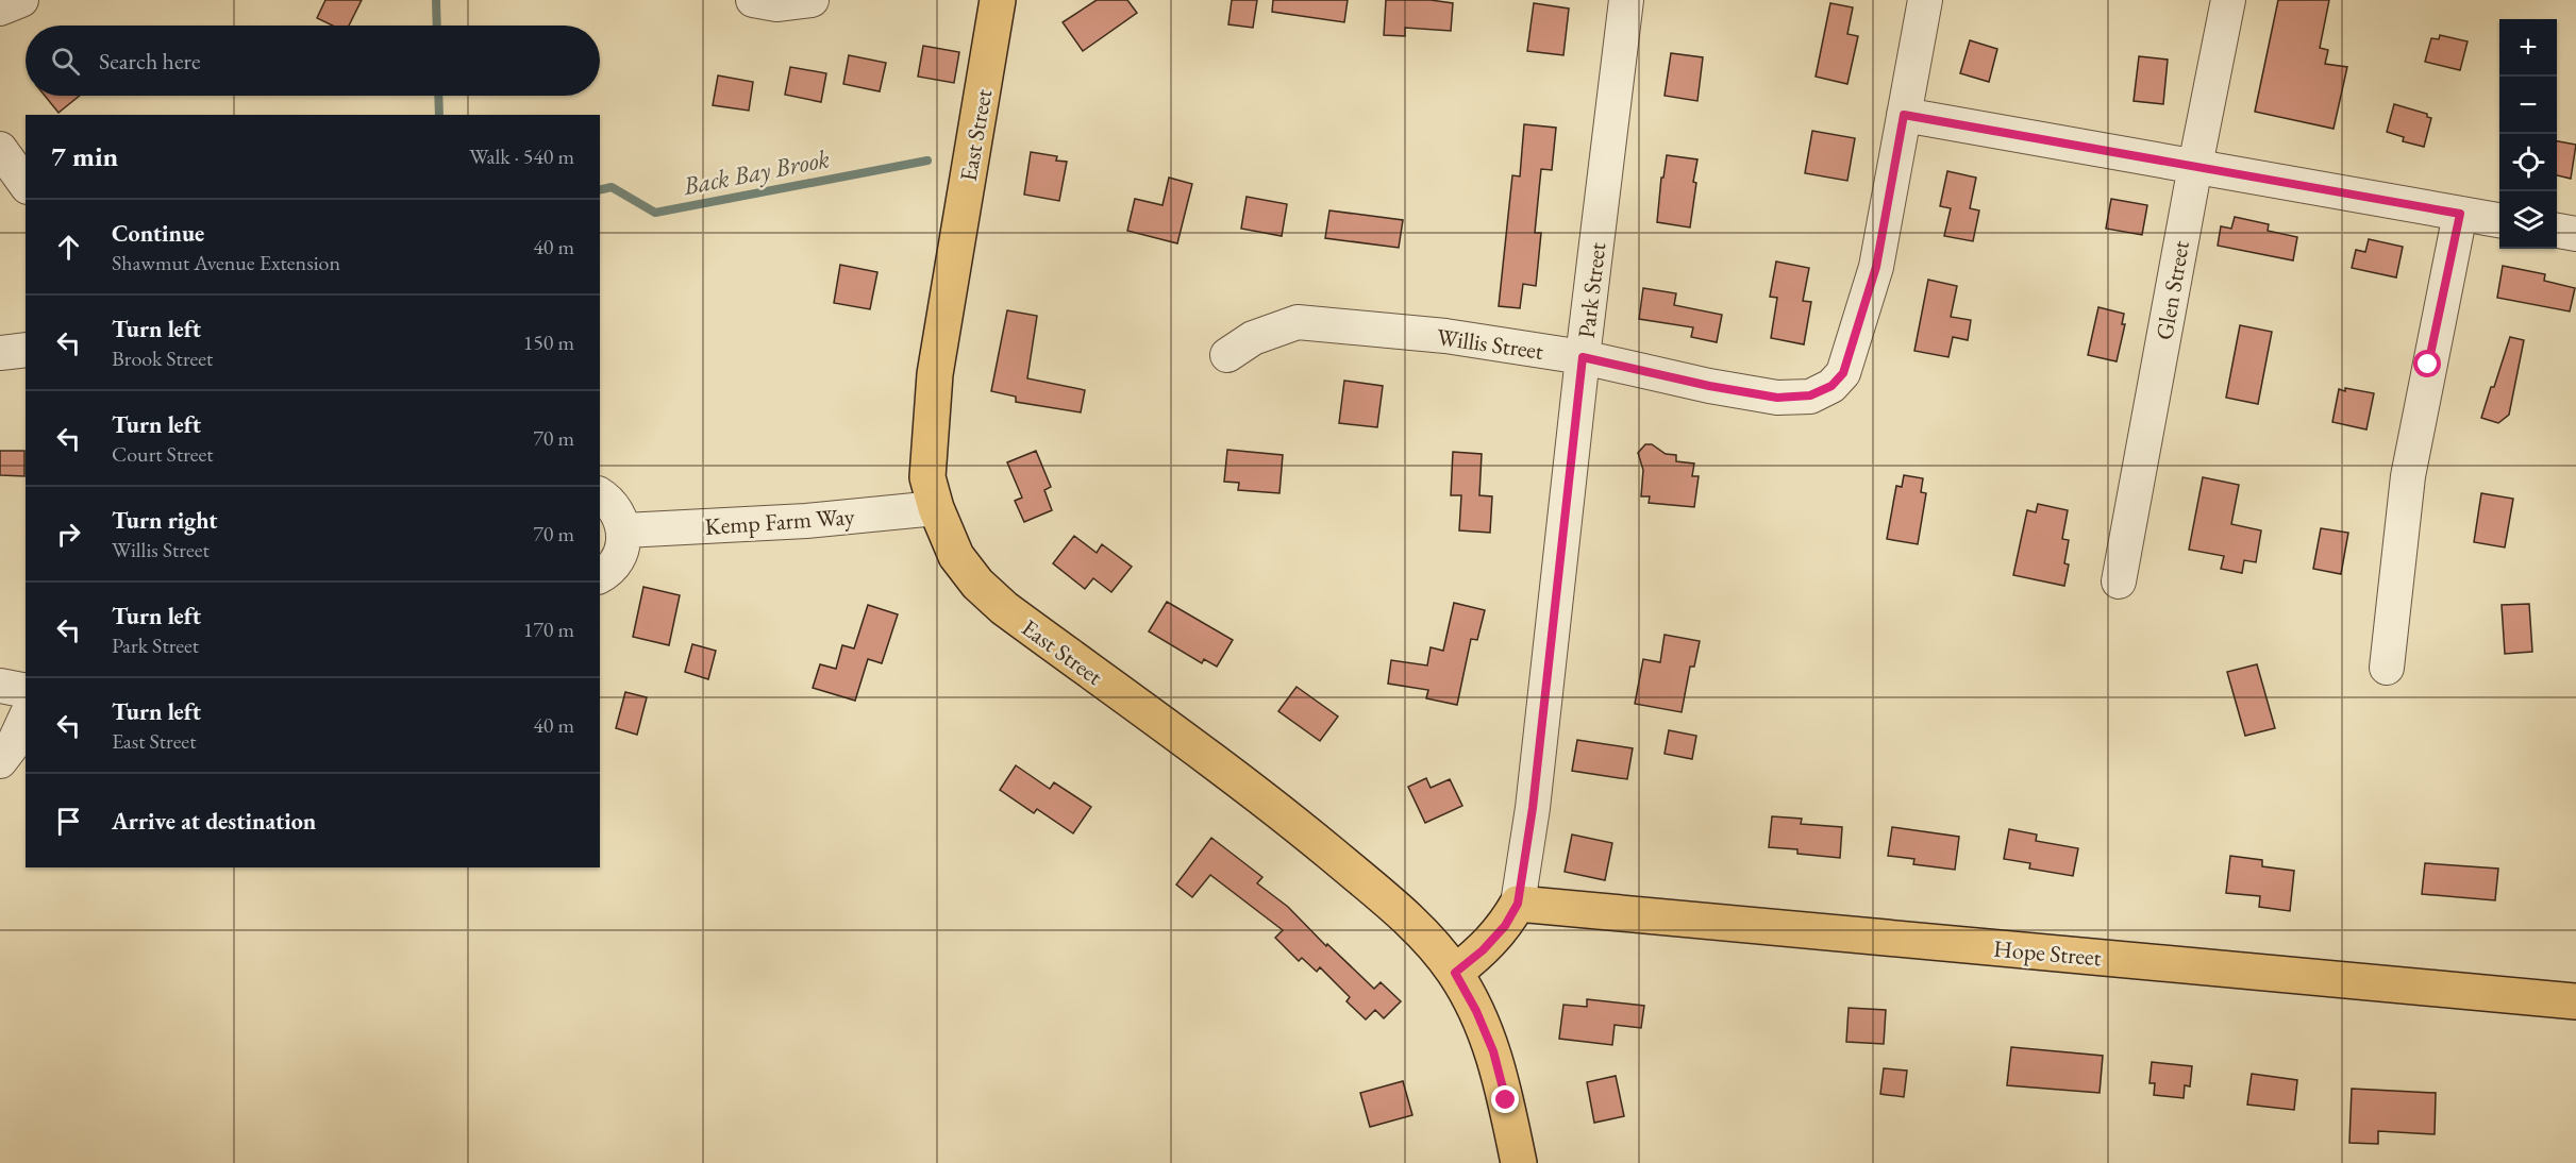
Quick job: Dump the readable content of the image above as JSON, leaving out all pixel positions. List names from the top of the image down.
{
  "streets": {
    "main road": ["East Street", "Park Street", "Hope Street"],
    "street": ["Glen Street", "Willis Street", "Kemp Farm Way"]
  },
  "crossings": [
    ["East Street", "Park Street"],
    ["East Street", "Kemp Farm Way"],
    ["Park Street", "Willis Street"],
    ["Park Street", "Hope Street"]
  ],
  "water": ["Back Bay Brook"],
  "page": {
    "map_buttons": ["+", "−"],
    "search": "Search here",
    "heading": ["7 min", "Walk · 540 m"],
    "list": [
      ["Continue", "Shawmut Avenue Extension", "40 m"],
      ["Turn left", "Brook Street", "150 m"],
      ["Turn left", "Court Street", "70 m"],
      ["Turn right", "Willis Street", "70 m"],
      ["Turn left", "Park Street", "170 m"],
      ["Turn left", "East Street", "40 m"],
      "Arrive at destination"
    ]
  }
}
